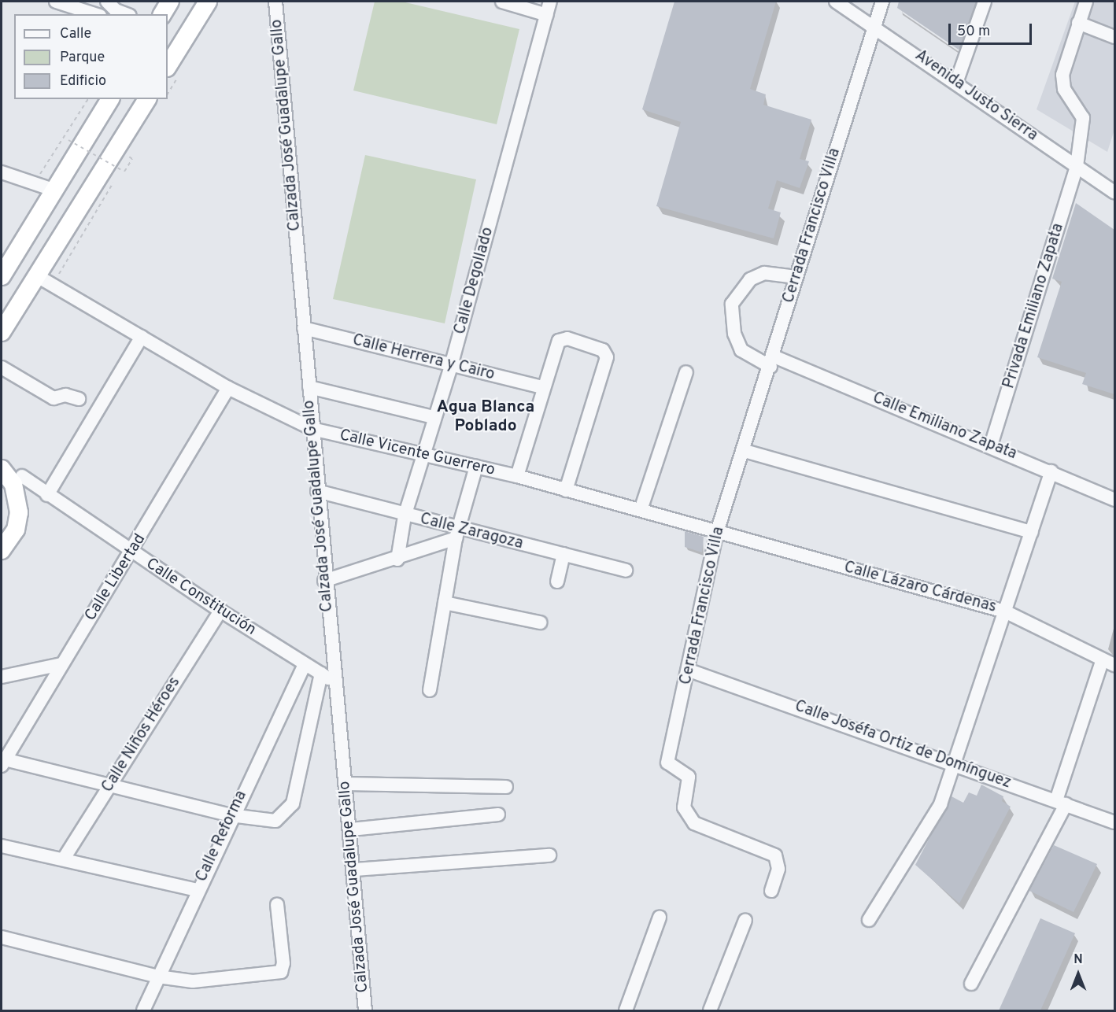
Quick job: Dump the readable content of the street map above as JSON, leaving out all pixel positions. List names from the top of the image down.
{
  "streets": {
    "street": [
      "Avenida Justo Sierra",
      "Calzada José Guadalupe Gallo",
      "Cerrada Francisco Villa",
      "Calle Degollado",
      "Privada Emiliano Zapata",
      "Calle Herrera y Cairo",
      "Calle Emiliano Zapata",
      "Calle Vicente Guerrero",
      "Calle Zaragoza",
      "Calle Libertad",
      "Calle Lázaro Cárdenas",
      "Calle Constitución",
      "Calle Niños Héroes",
      "Calle Joséfa Ortiz de Domínguez",
      "Calle Reforma"
    ]
  },
  "crossings": [
    ["Avenida Justo Sierra", "Cerrada Francisco Villa"],
    ["Avenida Justo Sierra", "Privada Emiliano Zapata"],
    ["Calzada José Guadalupe Gallo", "Calle Herrera y Cairo"],
    ["Calzada José Guadalupe Gallo", "Calle Vicente Guerrero"],
    ["Calzada José Guadalupe Gallo", "Calle Zaragoza"],
    ["Calzada José Guadalupe Gallo", "Calle Constitución"],
    ["Cerrada Francisco Villa", "Calle Emiliano Zapata"],
    ["Cerrada Francisco Villa", "Calle Vicente Guerrero"],
    ["Cerrada Francisco Villa", "Calle Lázaro Cárdenas"],
    ["Cerrada Francisco Villa", "Calle Joséfa Ortiz de Domínguez"],
    ["Calle Degollado", "Calle Herrera y Cairo"],
    ["Calle Degollado", "Calle Vicente Guerrero"],
    ["Calle Degollado", "Calle Zaragoza"],
    ["Privada Emiliano Zapata", "Calle Emiliano Zapata"],
    ["Calle Vicente Guerrero", "Calle Libertad"],
    ["Calle Vicente Guerrero", "Calle Lázaro Cárdenas"],
    ["Calle Libertad", "Calle Constitución"],
    ["Calle Constitución", "Calle Niños Héroes"],
    ["Calle Constitución", "Calle Reforma"]
  ],
  "districts": ["Agua Blanca Poblado"],
  "legend": ["Calle", "Parque", "Edificio"],
  "scale_bar": "50 m",
  "north": "top"
}
